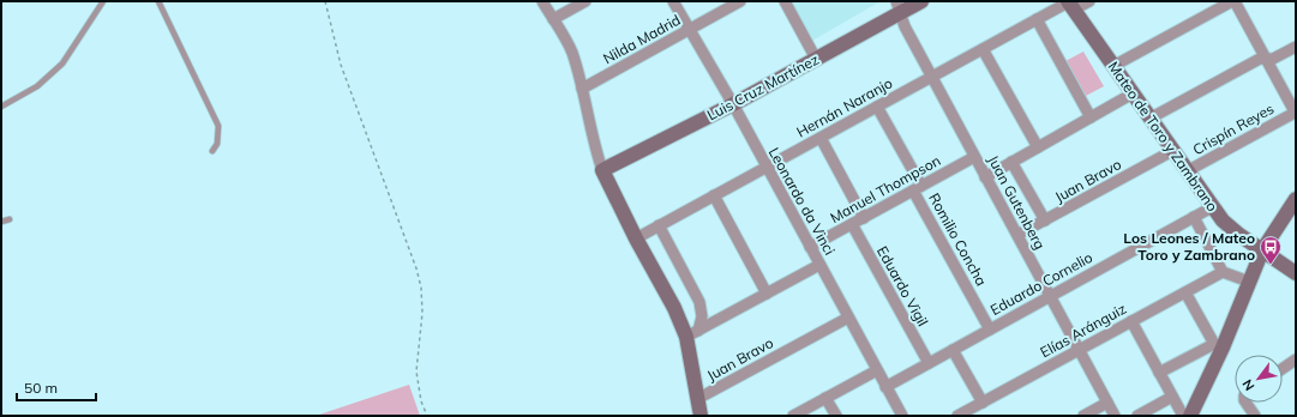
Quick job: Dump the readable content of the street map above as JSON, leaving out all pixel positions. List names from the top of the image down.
{
  "streets": {
    "street": [
      "Nilda Madrid",
      "Luis Cruz Martínez",
      "Hernán Naranjo",
      "Crispín Reyes",
      "Mateo de Toro y Zambrano",
      "Juan Bravo",
      "Manuel Thompson",
      "Leonardo da Vinci",
      "Juan Gutenberg",
      "Romilio Concha",
      "Eduardo Cornelio",
      "Eduardo Vigil",
      "Elías Aránguiz"
    ]
  },
  "crossings": [
    ["Nilda Madrid", "Leonardo da Vinci"],
    ["Luis Cruz Martínez", "Leonardo da Vinci"],
    ["Luis Cruz Martínez", "Juan Gutenberg"],
    ["Hernán Naranjo", "Mateo de Toro y Zambrano"],
    ["Hernán Naranjo", "Leonardo da Vinci"],
    ["Hernán Naranjo", "Juan Gutenberg"],
    ["Hernán Naranjo", "Romilio Concha"],
    ["Crispín Reyes", "Mateo de Toro y Zambrano"],
    ["Mateo de Toro y Zambrano", "Juan Bravo"],
    ["Mateo de Toro y Zambrano", "Eduardo Cornelio"],
    ["Mateo de Toro y Zambrano", "Elías Aránguiz"],
    ["Juan Bravo", "Leonardo da Vinci"],
    ["Juan Bravo", "Juan Gutenberg"],
    ["Manuel Thompson", "Leonardo da Vinci"],
    ["Manuel Thompson", "Juan Gutenberg"],
    ["Manuel Thompson", "Romilio Concha"],
    ["Manuel Thompson", "Eduardo Vigil"],
    ["Leonardo da Vinci", "Eduardo Cornelio"],
    ["Juan Gutenberg", "Eduardo Cornelio"],
    ["Juan Gutenberg", "Elías Aránguiz"],
    ["Romilio Concha", "Eduardo Cornelio"],
    ["Eduardo Cornelio", "Eduardo Vigil"]
  ],
  "places": {
    "bus stop": ["Los Leones / Mateo Toro y Zambrano"]
  },
  "scale_bar": "50 m",
  "north": "bottom left"
}
